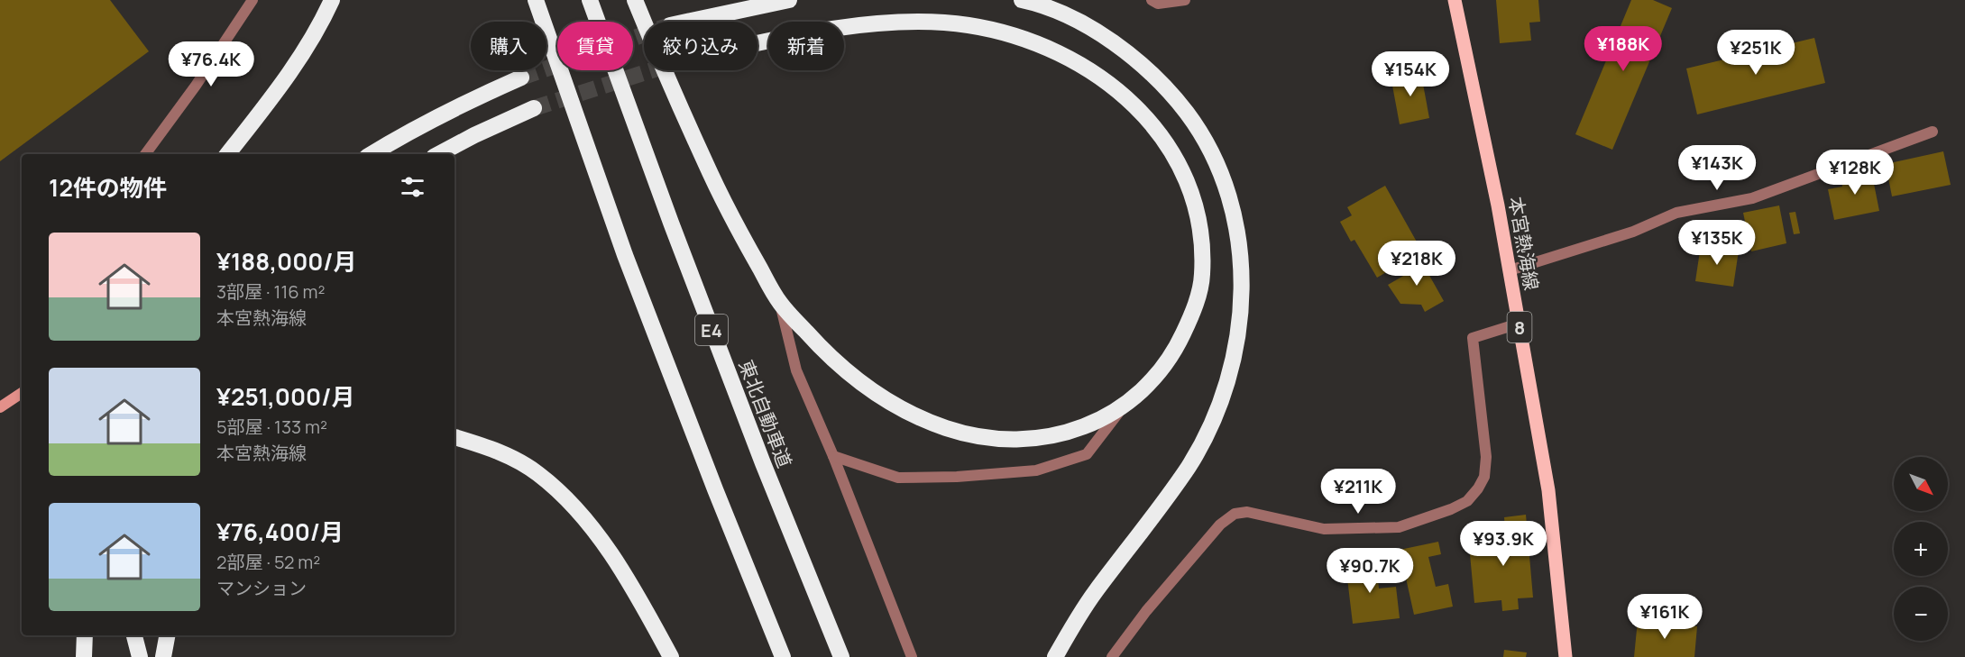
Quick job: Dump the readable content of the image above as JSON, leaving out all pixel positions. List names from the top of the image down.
{
  "streets": {
    "highway": ["E4", "東北自動車道"],
    "main road": ["本宮熱海線", "8"]
  },
  "north": "bottom right",
  "page": {
    "chip": [
      "購入",
      "賃貸",
      "絞り込み",
      "新着"
    ],
    "price": [
      "¥188K",
      "¥251K",
      "¥76.4K",
      "¥154K",
      "¥143K",
      "¥128K",
      "¥135K",
      "¥218K",
      "¥211K",
      "¥93.9K",
      "¥90.7K",
      "¥161K"
    ],
    "heading": "12件の物件",
    "list": [
      {
        "name": "¥188,000/月",
        "note": "3部屋 · 116 m² · 本宮熱海線"
      },
      {
        "name": "¥251,000/月",
        "note": "5部屋 · 133 m² · 本宮熱海線"
      },
      {
        "name": "¥76,400/月",
        "note": "2部屋 · 52 m² · マンション"
      }
    ],
    "map_buttons": ["+", "−"]
  }
}
